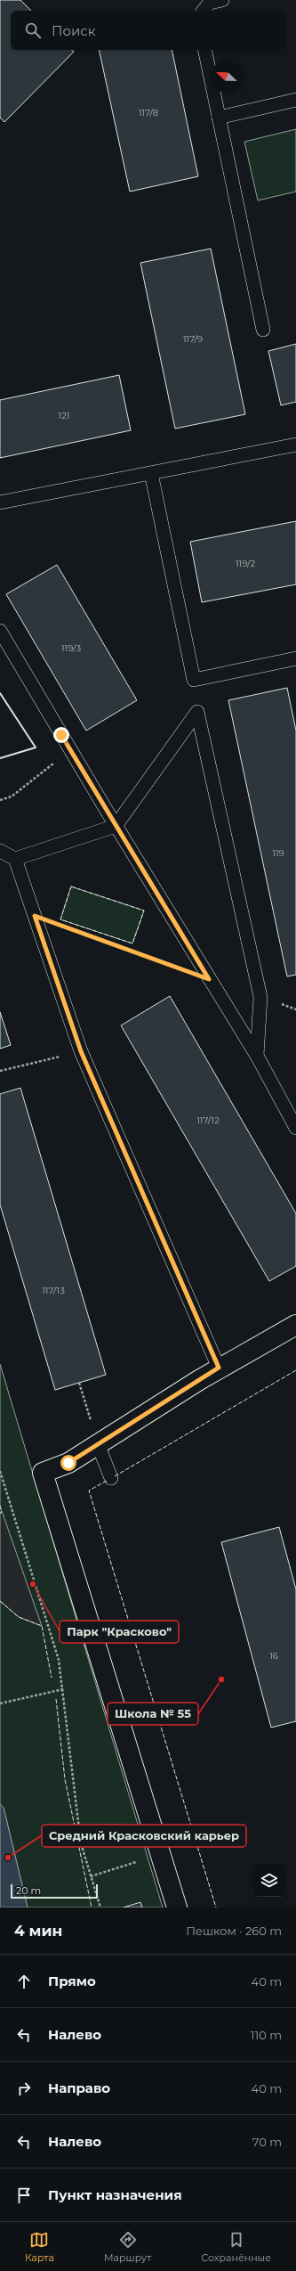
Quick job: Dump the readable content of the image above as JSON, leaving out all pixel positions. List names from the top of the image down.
{
  "places": ["Парк \"Красково\"", "Школа № 55", "Средний Красковский карьер"],
  "house_numbers": [
    "117/8",
    "117/9",
    "121",
    "119/2",
    "119/3",
    "119",
    "117/12",
    "117/13",
    "16"
  ],
  "scale_bar": "20 m",
  "north": "top left",
  "page": {
    "search": "Поиск",
    "scale": "20 m",
    "heading": ["4 мин", "Пешком · 260 m"],
    "list": [
      ["Прямо", "40 m"],
      ["Налево", "110 m"],
      ["Направо", "40 m"],
      ["Налево", "70 m"],
      "Пункт назначения"
    ],
    "nav": ["Карта", "Маршрут", "Сохранённые"]
  }
}
